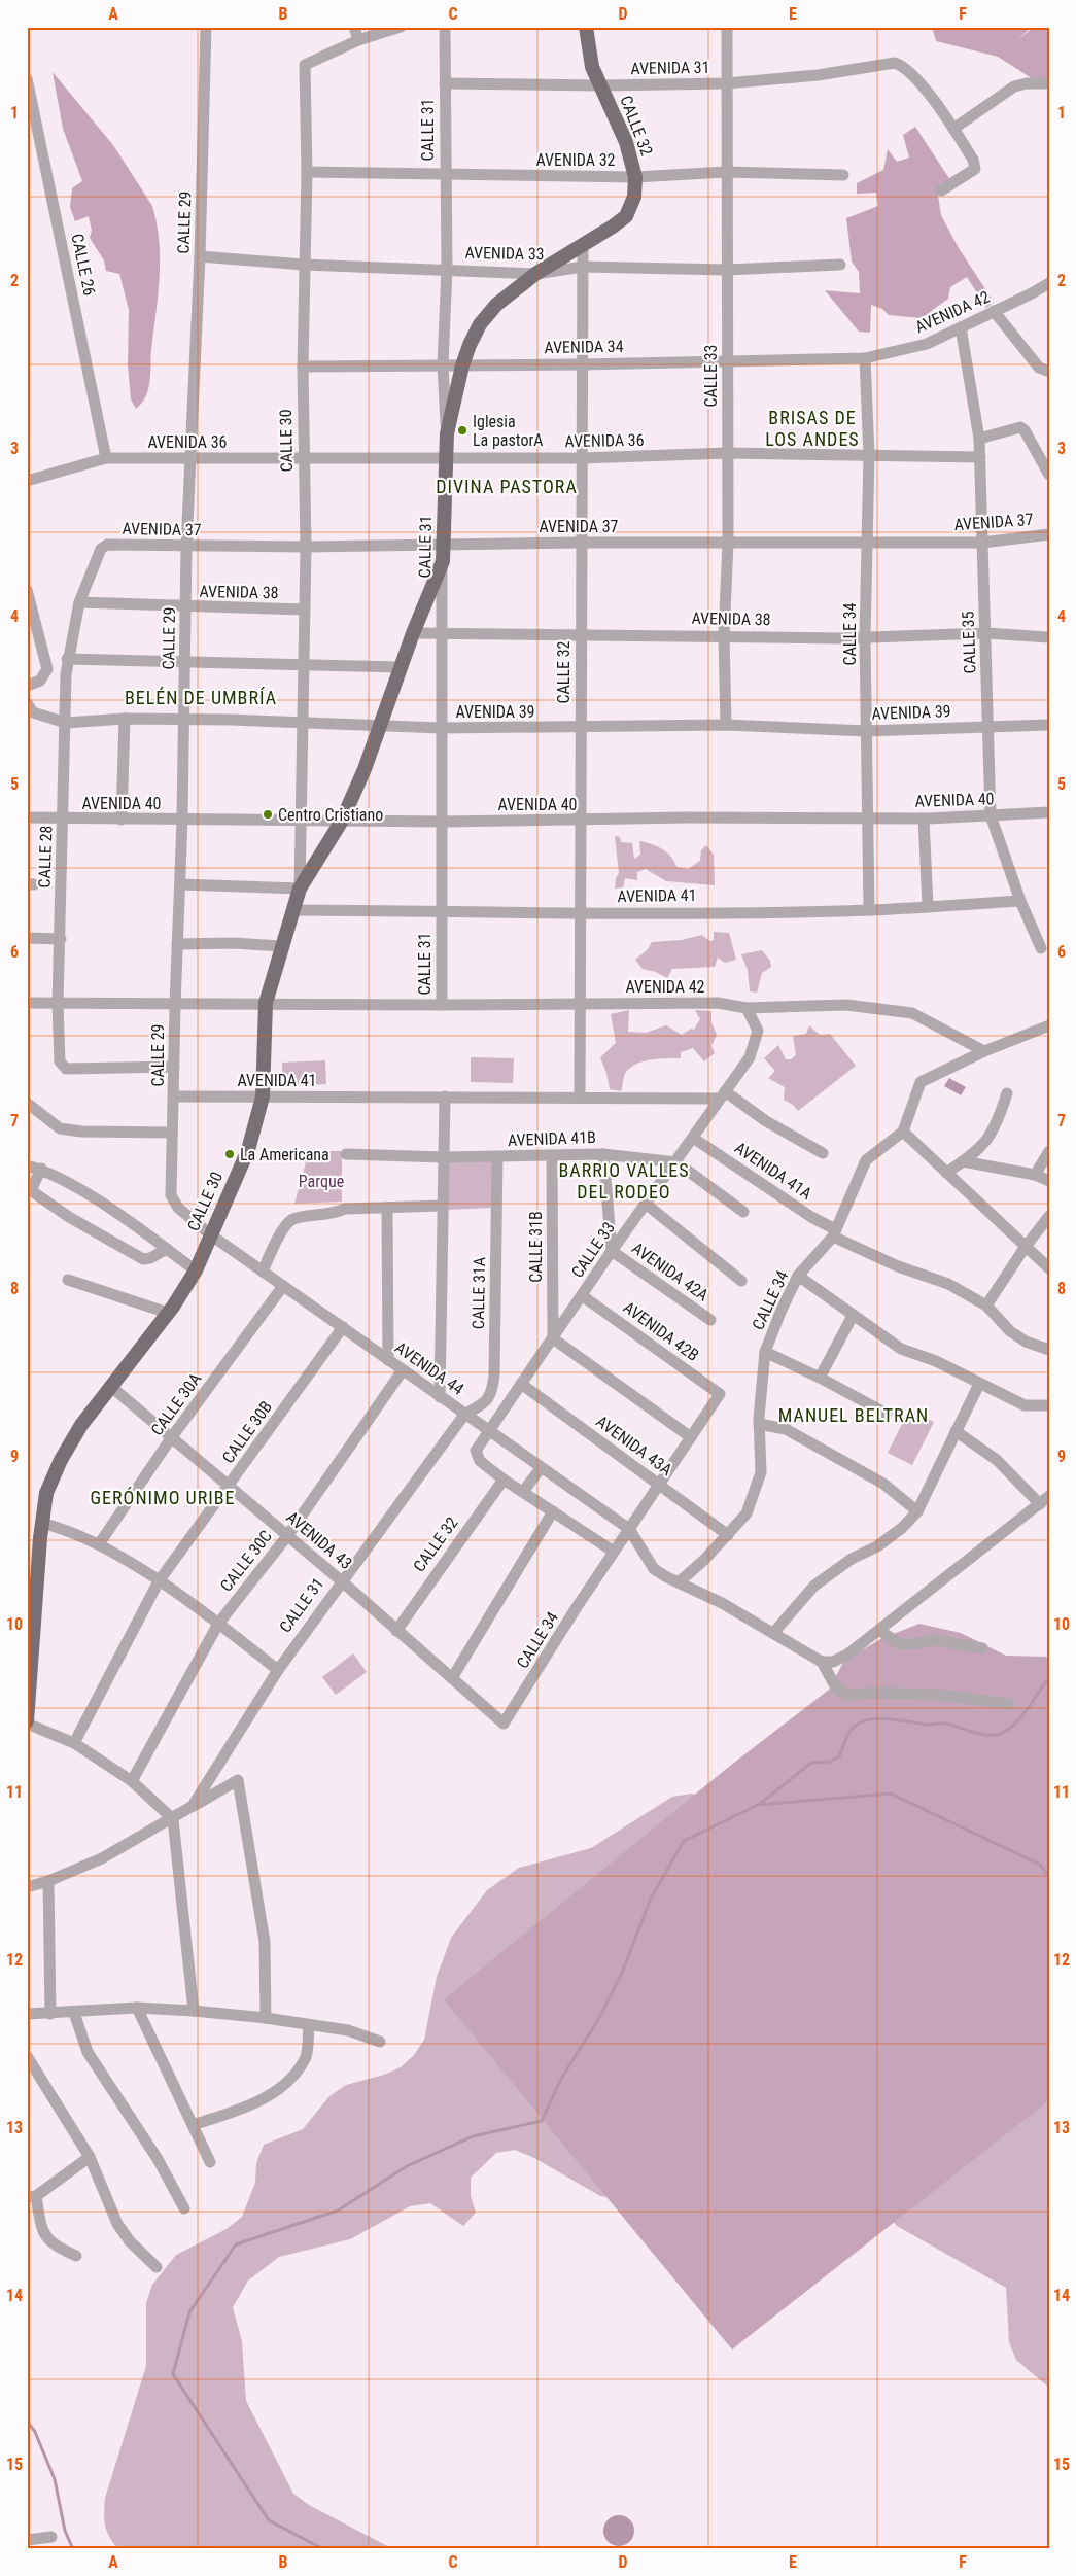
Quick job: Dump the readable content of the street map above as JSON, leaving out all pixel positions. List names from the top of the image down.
{
  "streets": {
    "main road": ["CALLE 32", "CALLE 31", "CALLE 30"],
    "street": [
      "AVENIDA 31",
      "AVENIDA 32",
      "CALLE 29",
      "AVENIDA 33",
      "CALLE 26",
      "AVENIDA 42",
      "AVENIDA 34",
      "CALLE 33",
      "AVENIDA 36",
      "AVENIDA 37",
      "AVENIDA 38",
      "CALLE 34",
      "CALLE 35",
      "AVENIDA 39",
      "AVENIDA 40",
      "CALLE 28",
      "AVENIDA 41",
      "AVENIDA 41B",
      "AVENIDA 41A",
      "CALLE 31B",
      "AVENIDA 42A",
      "CALLE 31A",
      "AVENIDA 42B",
      "AVENIDA 44",
      "CALLE 30A",
      "CALLE 30B",
      "AVENIDA 43A",
      "AVENIDA 43",
      "CALLE 30C"
    ]
  },
  "crossings": [
    ["AVENIDA 31", "CALLE 32"],
    ["AVENIDA 31", "CALLE 31"],
    ["AVENIDA 31", "CALLE 33"],
    ["CALLE 32", "CALLE 31"],
    ["CALLE 32", "AVENIDA 32"],
    ["CALLE 32", "AVENIDA 33"],
    ["CALLE 32", "AVENIDA 42"],
    ["CALLE 32", "AVENIDA 34"],
    ["CALLE 32", "CALLE 33"],
    ["CALLE 32", "AVENIDA 36"],
    ["CALLE 32", "AVENIDA 37"],
    ["CALLE 32", "AVENIDA 38"],
    ["CALLE 32", "AVENIDA 39"],
    ["CALLE 32", "AVENIDA 40"],
    ["CALLE 32", "AVENIDA 41"],
    ["CALLE 32", "AVENIDA 43"],
    ["CALLE 31", "AVENIDA 32"],
    ["CALLE 31", "AVENIDA 33"],
    ["CALLE 31", "AVENIDA 42"],
    ["CALLE 31", "AVENIDA 34"],
    ["CALLE 31", "CALLE 30"],
    ["CALLE 31", "AVENIDA 36"],
    ["CALLE 31", "AVENIDA 37"],
    ["CALLE 31", "AVENIDA 38"],
    ["CALLE 31", "AVENIDA 39"],
    ["CALLE 31", "AVENIDA 40"],
    ["CALLE 31", "AVENIDA 41"],
    ["CALLE 31", "CALLE 31A"],
    ["CALLE 31", "AVENIDA 44"],
    ["CALLE 31", "AVENIDA 43"],
    ["AVENIDA 32", "CALLE 33"],
    ["AVENIDA 32", "CALLE 30"],
    ["CALLE 29", "AVENIDA 33"],
    ["CALLE 29", "CALLE 30"],
    ["CALLE 29", "AVENIDA 36"],
    ["CALLE 29", "AVENIDA 37"],
    ["CALLE 29", "AVENIDA 38"],
    ["CALLE 29", "AVENIDA 39"],
    ["CALLE 29", "AVENIDA 40"],
    ["CALLE 29", "CALLE 28"],
    ["CALLE 29", "AVENIDA 41"],
    ["CALLE 29", "AVENIDA 44"],
    ["AVENIDA 33", "CALLE 33"],
    ["AVENIDA 33", "CALLE 30"],
    ["CALLE 26", "AVENIDA 36"],
    ["AVENIDA 42", "AVENIDA 34"],
    ["AVENIDA 42", "CALLE 33"],
    ["AVENIDA 42", "CALLE 30"],
    ["AVENIDA 42", "CALLE 34"],
    ["AVENIDA 42", "CALLE 35"],
    ["AVENIDA 34", "CALLE 33"],
    ["AVENIDA 34", "CALLE 30"],
    ["AVENIDA 34", "CALLE 34"],
    ["CALLE 33", "AVENIDA 36"],
    ["CALLE 33", "AVENIDA 37"],
    ["CALLE 33", "AVENIDA 38"],
    ["CALLE 33", "AVENIDA 39"],
    ["CALLE 33", "AVENIDA 41"],
    ["CALLE 33", "AVENIDA 41B"],
    ["CALLE 33", "AVENIDA 41A"],
    ["CALLE 33", "CALLE 31B"],
    ["CALLE 33", "AVENIDA 42A"],
    ["CALLE 33", "AVENIDA 42B"],
    ["CALLE 33", "AVENIDA 44"],
    ["CALLE 33", "AVENIDA 43A"],
    ["CALLE 30", "AVENIDA 36"],
    ["CALLE 30", "AVENIDA 37"],
    ["CALLE 30", "AVENIDA 38"],
    ["CALLE 30", "AVENIDA 39"],
    ["CALLE 30", "AVENIDA 40"],
    ["CALLE 30", "AVENIDA 41"],
    ["CALLE 30", "AVENIDA 44"],
    ["CALLE 30", "AVENIDA 43"],
    ["AVENIDA 36", "CALLE 34"],
    ["AVENIDA 36", "CALLE 35"],
    ["AVENIDA 37", "CALLE 34"],
    ["AVENIDA 37", "CALLE 35"],
    ["AVENIDA 37", "CALLE 28"],
    ["AVENIDA 38", "CALLE 34"],
    ["AVENIDA 38", "CALLE 35"],
    ["AVENIDA 38", "CALLE 28"],
    ["CALLE 34", "AVENIDA 39"],
    ["CALLE 34", "AVENIDA 40"],
    ["CALLE 34", "AVENIDA 41"],
    ["CALLE 34", "AVENIDA 41A"],
    ["CALLE 34", "AVENIDA 42B"],
    ["CALLE 34", "AVENIDA 44"],
    ["CALLE 34", "AVENIDA 43A"],
    ["CALLE 34", "AVENIDA 43"],
    ["CALLE 35", "AVENIDA 39"],
    ["CALLE 35", "AVENIDA 40"],
    ["CALLE 35", "AVENIDA 41"],
    ["AVENIDA 39", "CALLE 28"],
    ["AVENIDA 40", "CALLE 28"],
    ["AVENIDA 41B", "CALLE 31B"],
    ["AVENIDA 41B", "CALLE 31A"],
    ["CALLE 31A", "AVENIDA 44"],
    ["AVENIDA 44", "CALLE 30A"],
    ["AVENIDA 44", "CALLE 30B"],
    ["AVENIDA 44", "CALLE 30C"],
    ["CALLE 30A", "AVENIDA 43"],
    ["CALLE 30B", "AVENIDA 43"],
    ["AVENIDA 43", "CALLE 30C"]
  ],
  "districts": [
    "BRISAS DE LOS ANDES",
    "DIVINA PASTORA",
    "BELÉN DE UMBRÍA",
    "BARRIO VALLES DEL RODEO",
    "MANUEL BELTRAN",
    "GERÓNIMO URIBE"
  ],
  "parks": ["Parque"],
  "places": ["Iglesia La pastorA", "Centro Cristiano", "La Americana"],
  "grid": {
    "columns": [
      "A",
      "B",
      "C",
      "D",
      "E",
      "F"
    ],
    "rows": [
      "1",
      "2",
      "3",
      "4",
      "5",
      "6",
      "7",
      "8",
      "9",
      "10",
      "11",
      "12",
      "13",
      "14",
      "15"
    ]
  }
}
